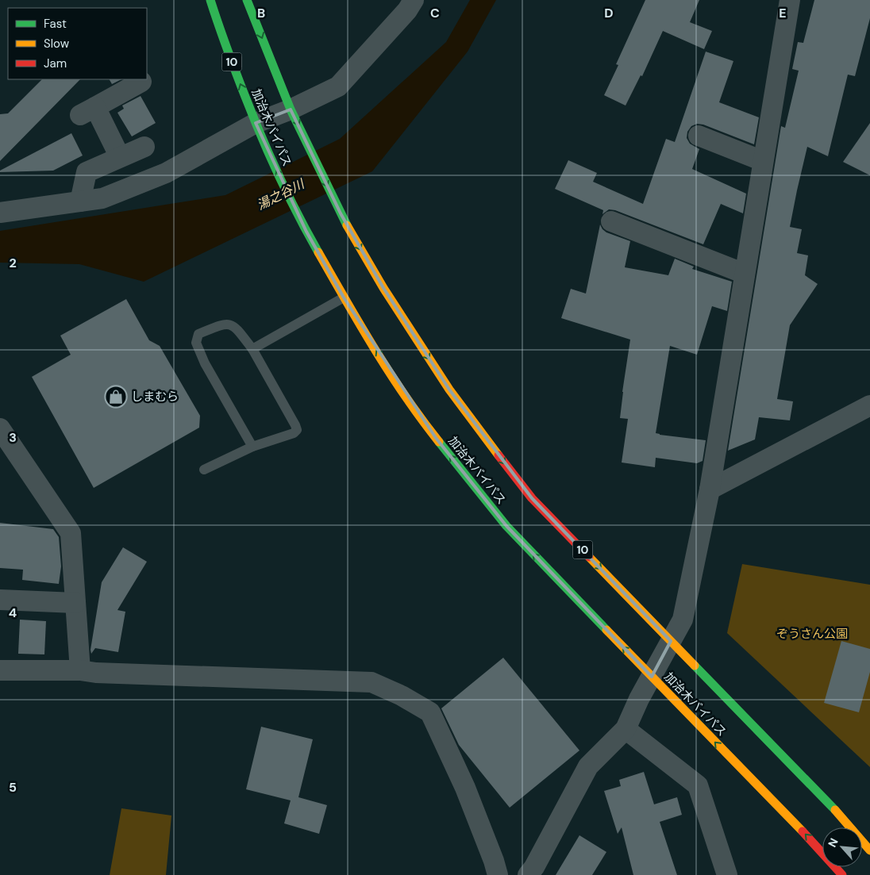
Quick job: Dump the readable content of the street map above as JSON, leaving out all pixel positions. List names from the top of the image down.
{
  "streets": {
    "highway": ["10", "加治木バイパス"]
  },
  "water": ["湯之谷川"],
  "parks": ["ぞうさん公園"],
  "places": {
    "shop": ["しまむら"]
  },
  "legend": ["Fast", "Slow", "Jam"],
  "north": "top left",
  "grid": {
    "columns": [
      "B",
      "C",
      "D",
      "E"
    ],
    "rows": [
      "2",
      "3",
      "4",
      "5"
    ]
  }
}
